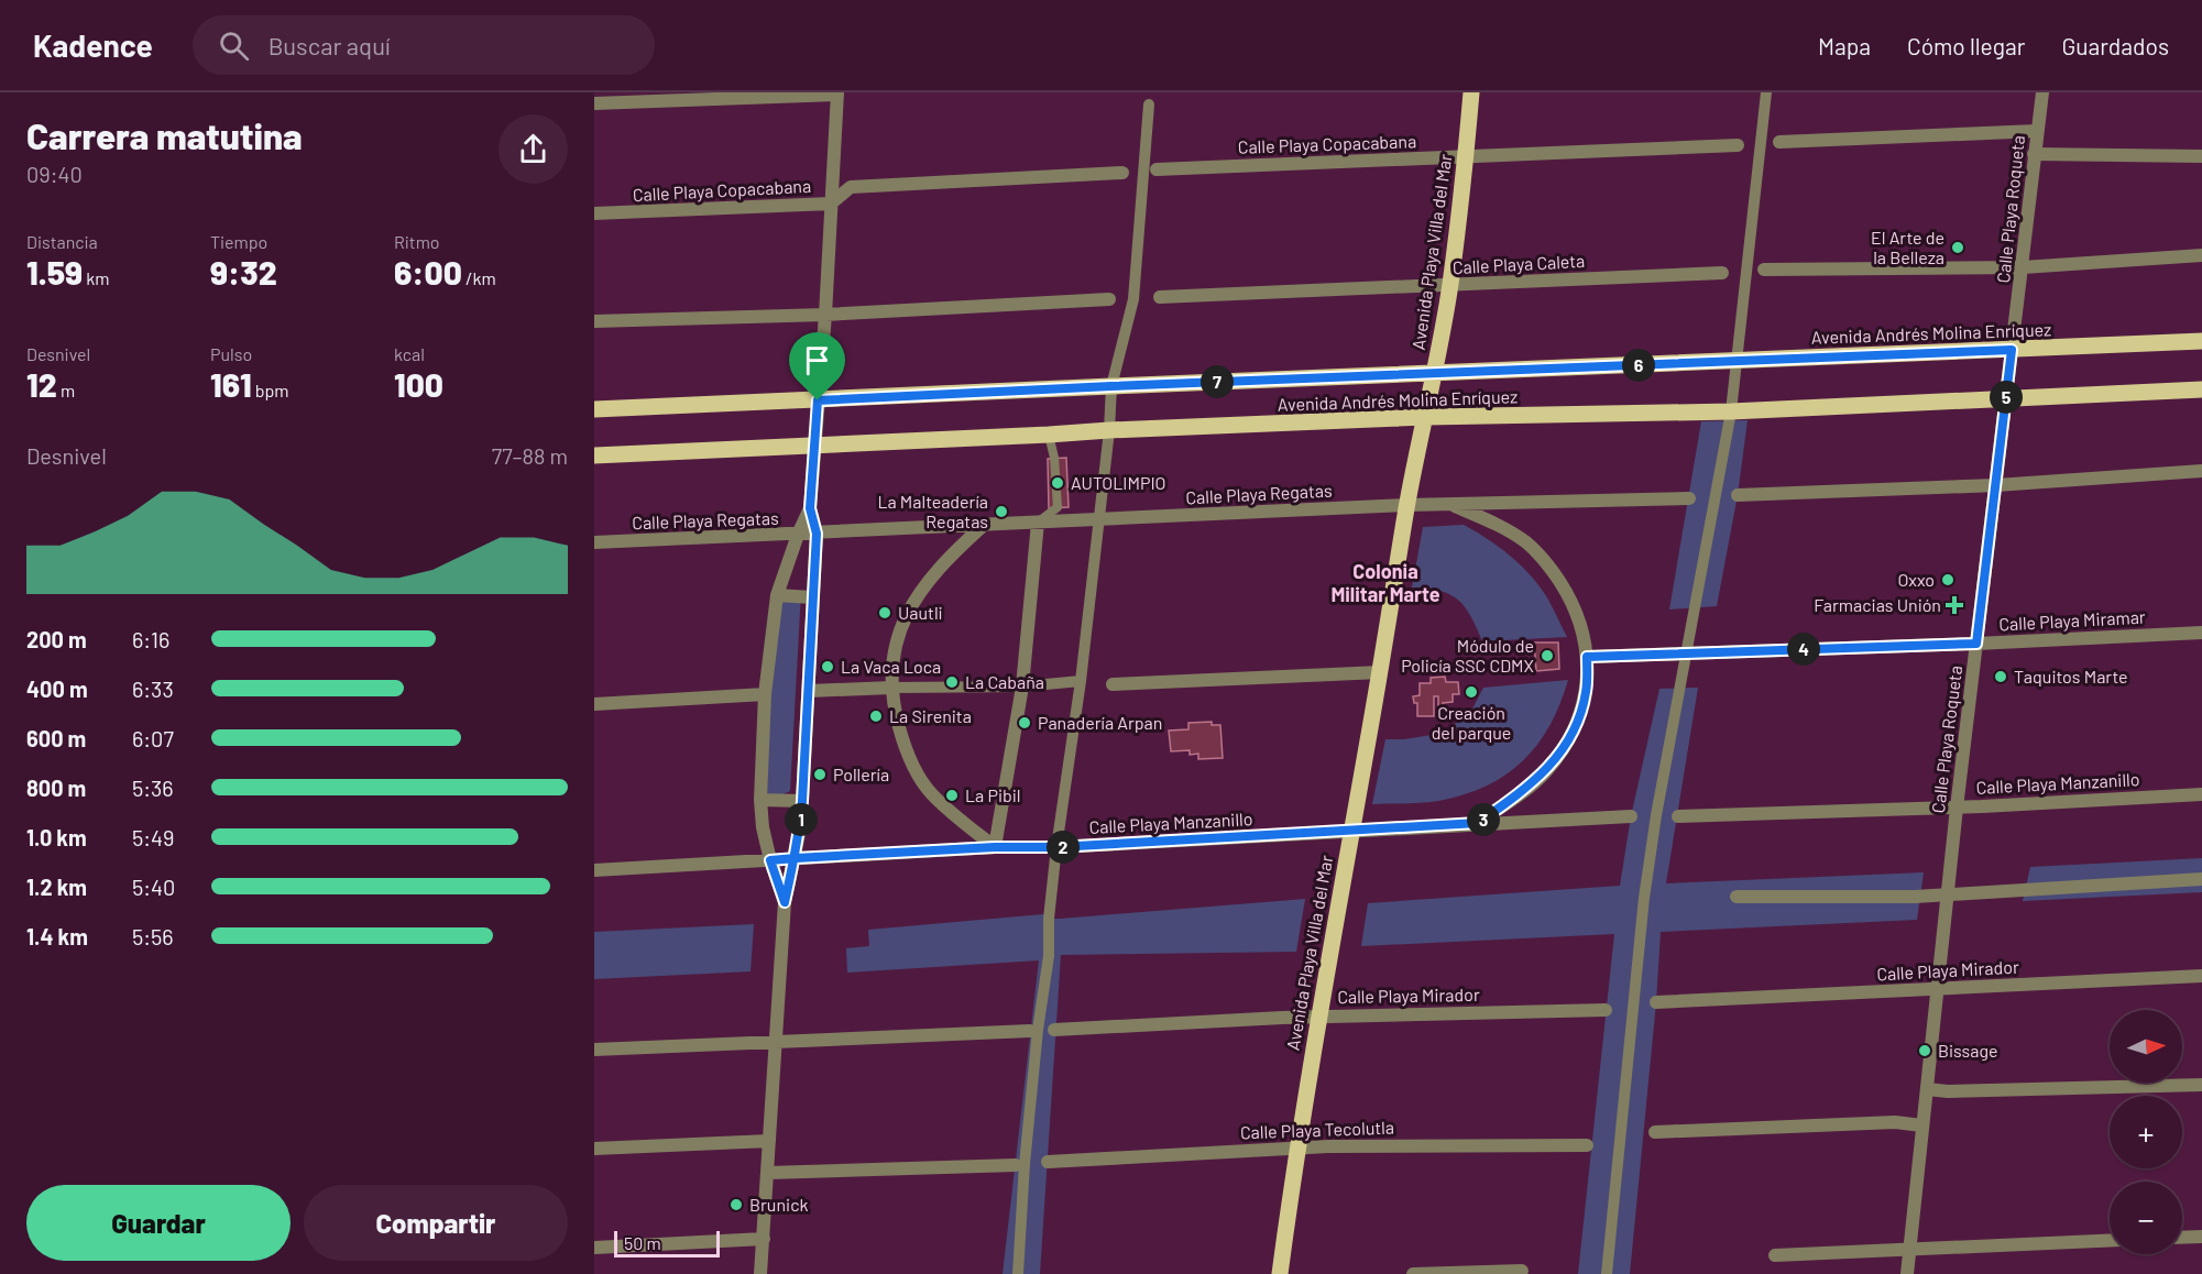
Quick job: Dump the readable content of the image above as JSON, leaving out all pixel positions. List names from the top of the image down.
{
  "streets": {
    "main road": ["Avenida Playa Villa del Mar", "Avenida Andrés Molina Enríquez"],
    "street": [
      "Calle Playa Copacabana",
      "Calle Playa Roqueta",
      "Calle Playa Caleta",
      "Calle Playa Regatas",
      "Calle Playa Miramar",
      "Calle Playa Manzanillo",
      "Calle Playa Mirador",
      "Calle Playa Tecolutla"
    ]
  },
  "crossings": [
    ["Calle Playa Copacabana", "Avenida Playa Villa del Mar"],
    ["Calle Playa Roqueta", "Avenida Andrés Molina Enríquez"],
    ["Calle Playa Roqueta", "Calle Playa Miramar"],
    ["Calle Playa Roqueta", "Calle Playa Manzanillo"],
    ["Calle Playa Roqueta", "Calle Playa Mirador"],
    ["Avenida Playa Villa del Mar", "Calle Playa Caleta"],
    ["Avenida Playa Villa del Mar", "Avenida Andrés Molina Enríquez"],
    ["Avenida Playa Villa del Mar", "Calle Playa Regatas"],
    ["Avenida Playa Villa del Mar", "Calle Playa Manzanillo"],
    ["Avenida Playa Villa del Mar", "Calle Playa Mirador"],
    ["Avenida Playa Villa del Mar", "Calle Playa Tecolutla"]
  ],
  "districts": ["Colonia Militar Marte"],
  "places": {
    "other": [
      "El Arte de la Belleza",
      "AUTOLIMPIO",
      "La Malteadería Regatas",
      "Oxxo",
      "Uautli",
      "Módulo de Policía SSC CDMX",
      "La Vaca Loca",
      "Taquitos Marte",
      "La Cabaña",
      "Creación del parque",
      "La Sirenita",
      "Panadería Arpan",
      "Pollería",
      "La Pibil",
      "Bissage",
      "Brunick"
    ],
    "health": ["Farmacias Unión"]
  },
  "scale_bar": "50 m",
  "north": "right",
  "page": {
    "header": "Kadence",
    "search": "Buscar aquí",
    "nav": ["Mapa", "Cómo llegar", "Guardados"],
    "heading": ["Carrera matutina", "09:40"],
    "stats": [
      ["Distancia", "1.59 km"],
      ["Tiempo", "9:32"],
      ["Ritmo", "6:00 /km"],
      ["Desnivel", "12 m"],
      ["Pulso", "161 bpm"],
      ["kcal", "100"]
    ],
    "pins": [
      "6",
      "7",
      "5",
      "4",
      "1",
      "3",
      "2"
    ],
    "chart": ["Desnivel", "77–88 m"],
    "list": [
      {
        "name": "200 m",
        "note": "6:16"
      },
      {
        "name": "400 m",
        "note": "6:33"
      },
      {
        "name": "600 m",
        "note": "6:07"
      },
      {
        "name": "800 m",
        "note": "5:36"
      },
      {
        "name": "1.0 km",
        "note": "5:49"
      },
      {
        "name": "1.2 km",
        "note": "5:40"
      },
      {
        "name": "1.4 km",
        "note": "5:56"
      }
    ],
    "map_buttons": ["+", "−"],
    "buttons": ["Guardar", "Compartir"],
    "scale": "50 m"
  }
}
